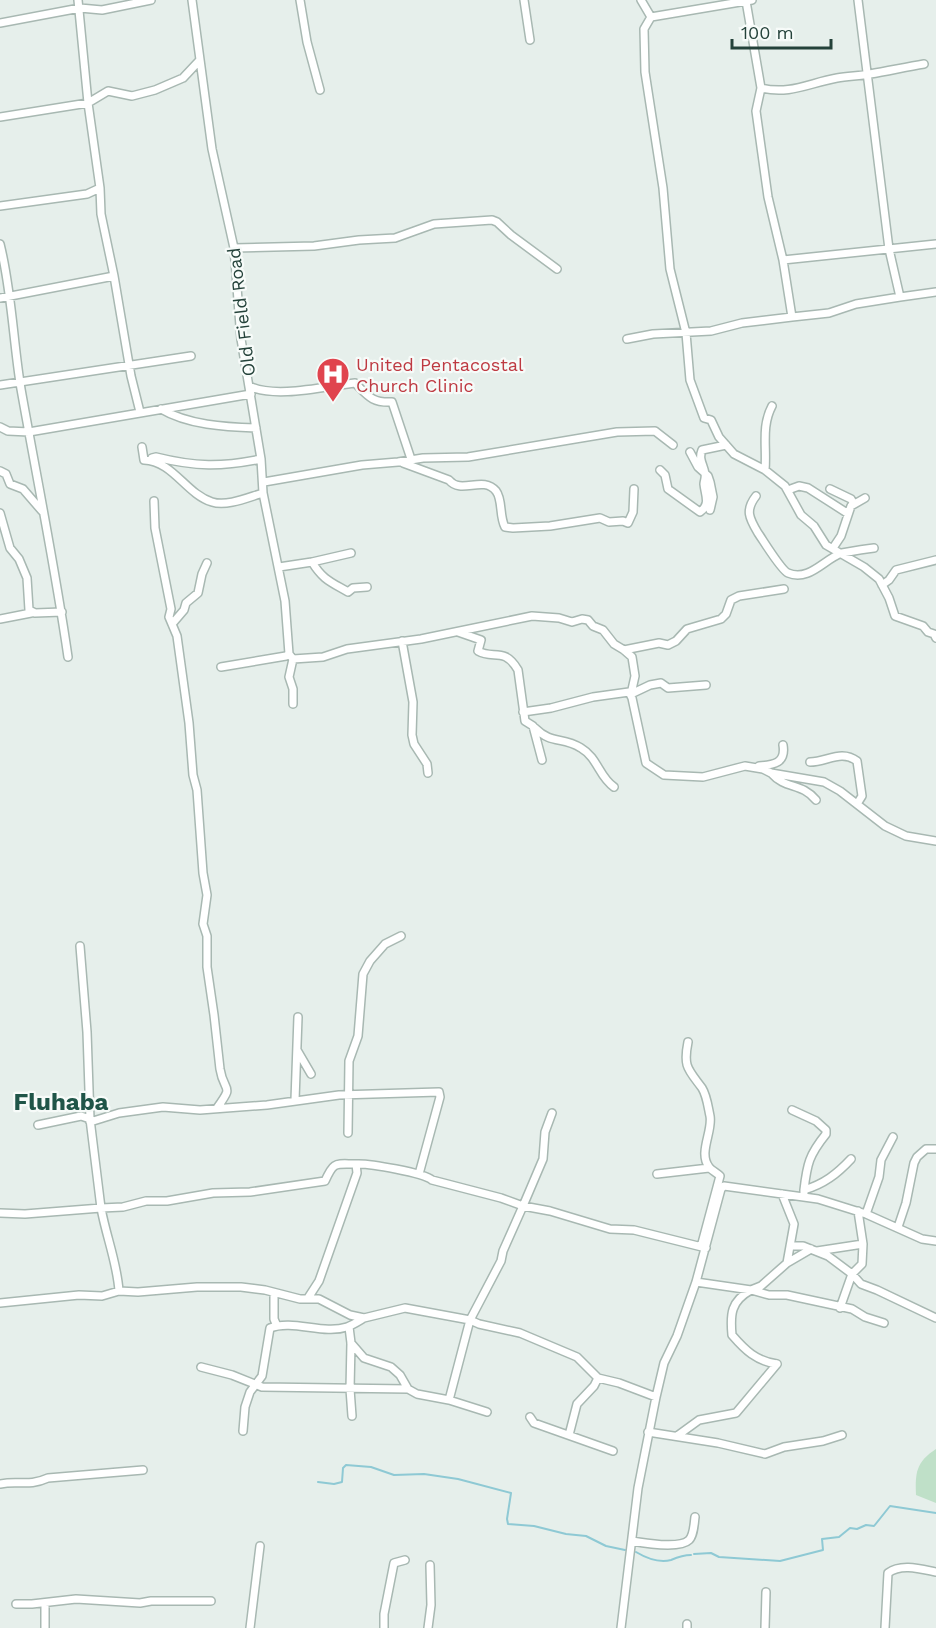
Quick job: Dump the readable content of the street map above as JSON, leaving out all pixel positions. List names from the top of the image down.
{
  "streets": {
    "street": ["Old Field Road"]
  },
  "districts": ["Fluhaba"],
  "places": {
    "hospital": ["United Pentacostal Church Clinic"]
  },
  "scale_bar": "100 m"
}
